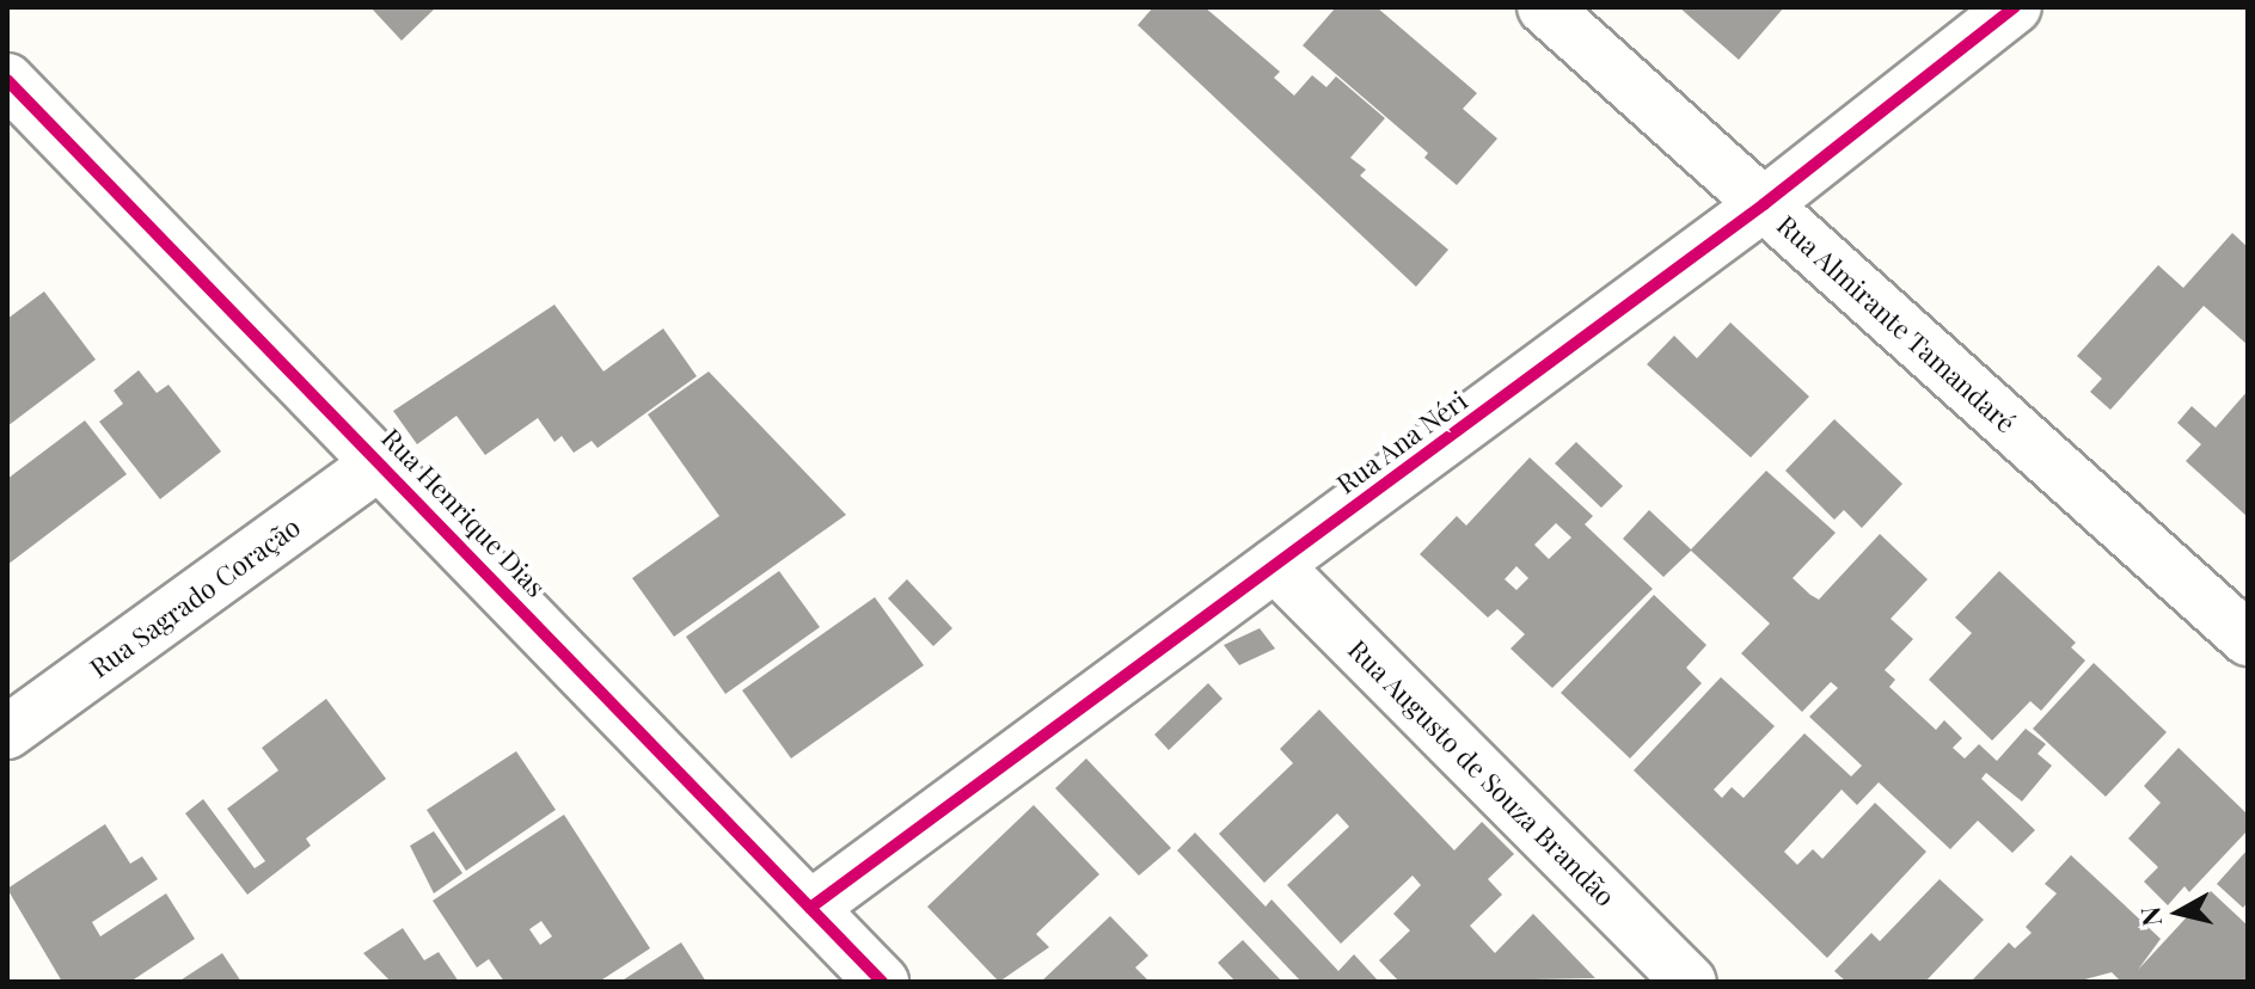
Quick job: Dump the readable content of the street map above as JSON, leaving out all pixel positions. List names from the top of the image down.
{
  "streets": {
    "street": [
      "Rua Almirante Tamandaré",
      "Rua Ana Néri",
      "Rua Henrique Dias",
      "Rua Sagrado Coração",
      "Rua Augusto de Souza Brandão"
    ]
  },
  "crossings": [
    ["Rua Almirante Tamandaré", "Rua Ana Néri"],
    ["Rua Ana Néri", "Rua Henrique Dias"],
    ["Rua Ana Néri", "Rua Augusto de Souza Brandão"],
    ["Rua Henrique Dias", "Rua Sagrado Coração"]
  ],
  "north": "left"
}
